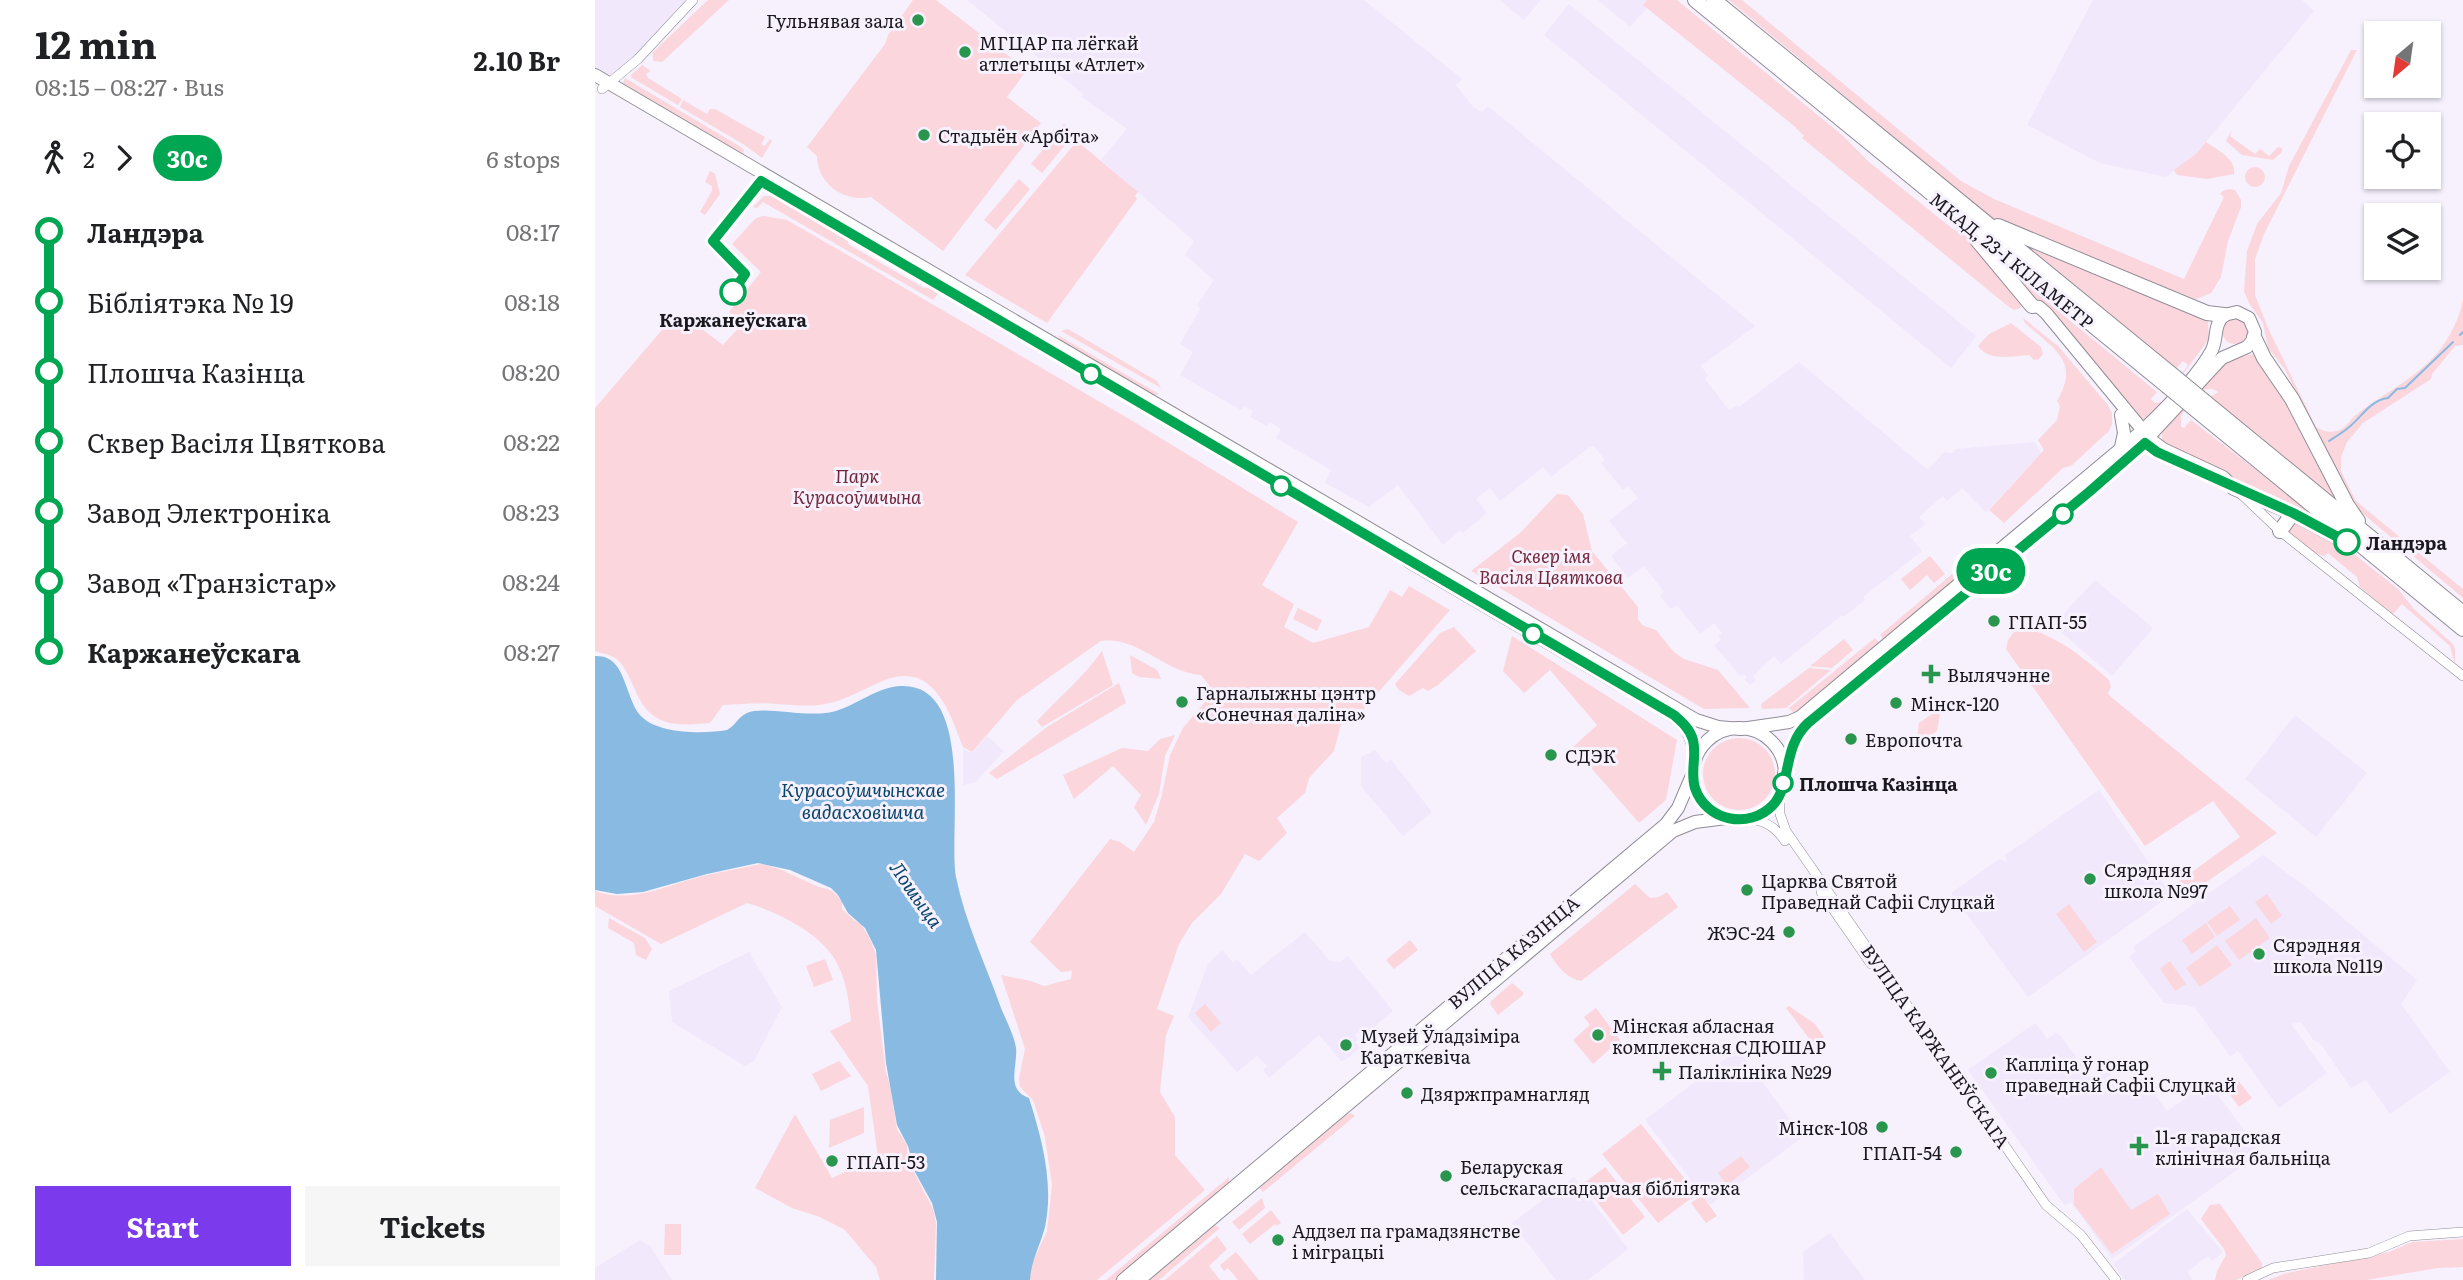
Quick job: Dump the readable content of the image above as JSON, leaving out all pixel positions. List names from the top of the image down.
{
  "streets": {
    "highway": ["МКАД, 23-І КІЛАМЕТР"],
    "main road": ["ВУЛІЦА КАЗІНЦА"],
    "street": ["ВУЛІЦА КАРЖАНЕЎСКАГА"]
  },
  "crossings": [
    ["ВУЛІЦА КАЗІНЦА", "ВУЛІЦА КАРЖАНЕЎСКАГА"]
  ],
  "water": ["Курасоўшчынскае вадасховішча", "Лошыца"],
  "parks": ["Парк Курасоўшчына", "Сквер імя Васіля Цвяткова"],
  "places": {
    "other": [
      "Гульнявая зала",
      "МГЦАР па лёгкай атлетыцы «Атлет»",
      "Стадыён «Арбіта»",
      "Каржанеўскага",
      "Ландэра",
      "ГПАП-55",
      "Гарналыжны цэнтр «Сонечная даліна»",
      "Мінск-120",
      "Европочта",
      "СДЭК",
      "Плошча Казінца",
      "Сярэдняя школа №97",
      "Царква Святой Праведнай Сафіі Слуцкай",
      "ЖЭС-24",
      "Сярэдняя школа №119",
      "Мінская абласная комплексная СДЮШАР",
      "Музей Ўладзіміра Караткевіча",
      "Капліца ў гонар праведнай Сафіі Слуцкай",
      "Дзяржпрамнагляд",
      "Мінск-108",
      "ГПАП-54",
      "ГПАП-53",
      "Беларуская сельскагаспадарчая бібліятэка",
      "Аддзел па грамадзянстве і міграцыі"
    ],
    "health": ["Вылячэнне", "Паліклініка №29", "11-я гарадская клінічная бальніца"]
  },
  "lines": ["bus line 30с"],
  "north": "bottom left",
  "page": {
    "heading": ["12 min", "08:15 – 08:27 · Bus", "2.10 Br"],
    "on_map": "30с",
    "legs": ["2", "30с", "6 stops"],
    "list": [
      {
        "name": "Ландэра",
        "value": "08:17"
      },
      {
        "name": "Бібліятэка № 19",
        "value": "08:18"
      },
      {
        "name": "Плошча Казінца",
        "value": "08:20"
      },
      {
        "name": "Сквер Васіля Цвяткова",
        "value": "08:22"
      },
      {
        "name": "Завод Электроніка",
        "value": "08:23"
      },
      {
        "name": "Завод «Транзістар»",
        "value": "08:24"
      },
      {
        "name": "Каржанеўскага",
        "value": "08:27"
      }
    ],
    "buttons": ["Start", "Tickets"]
  }
}
